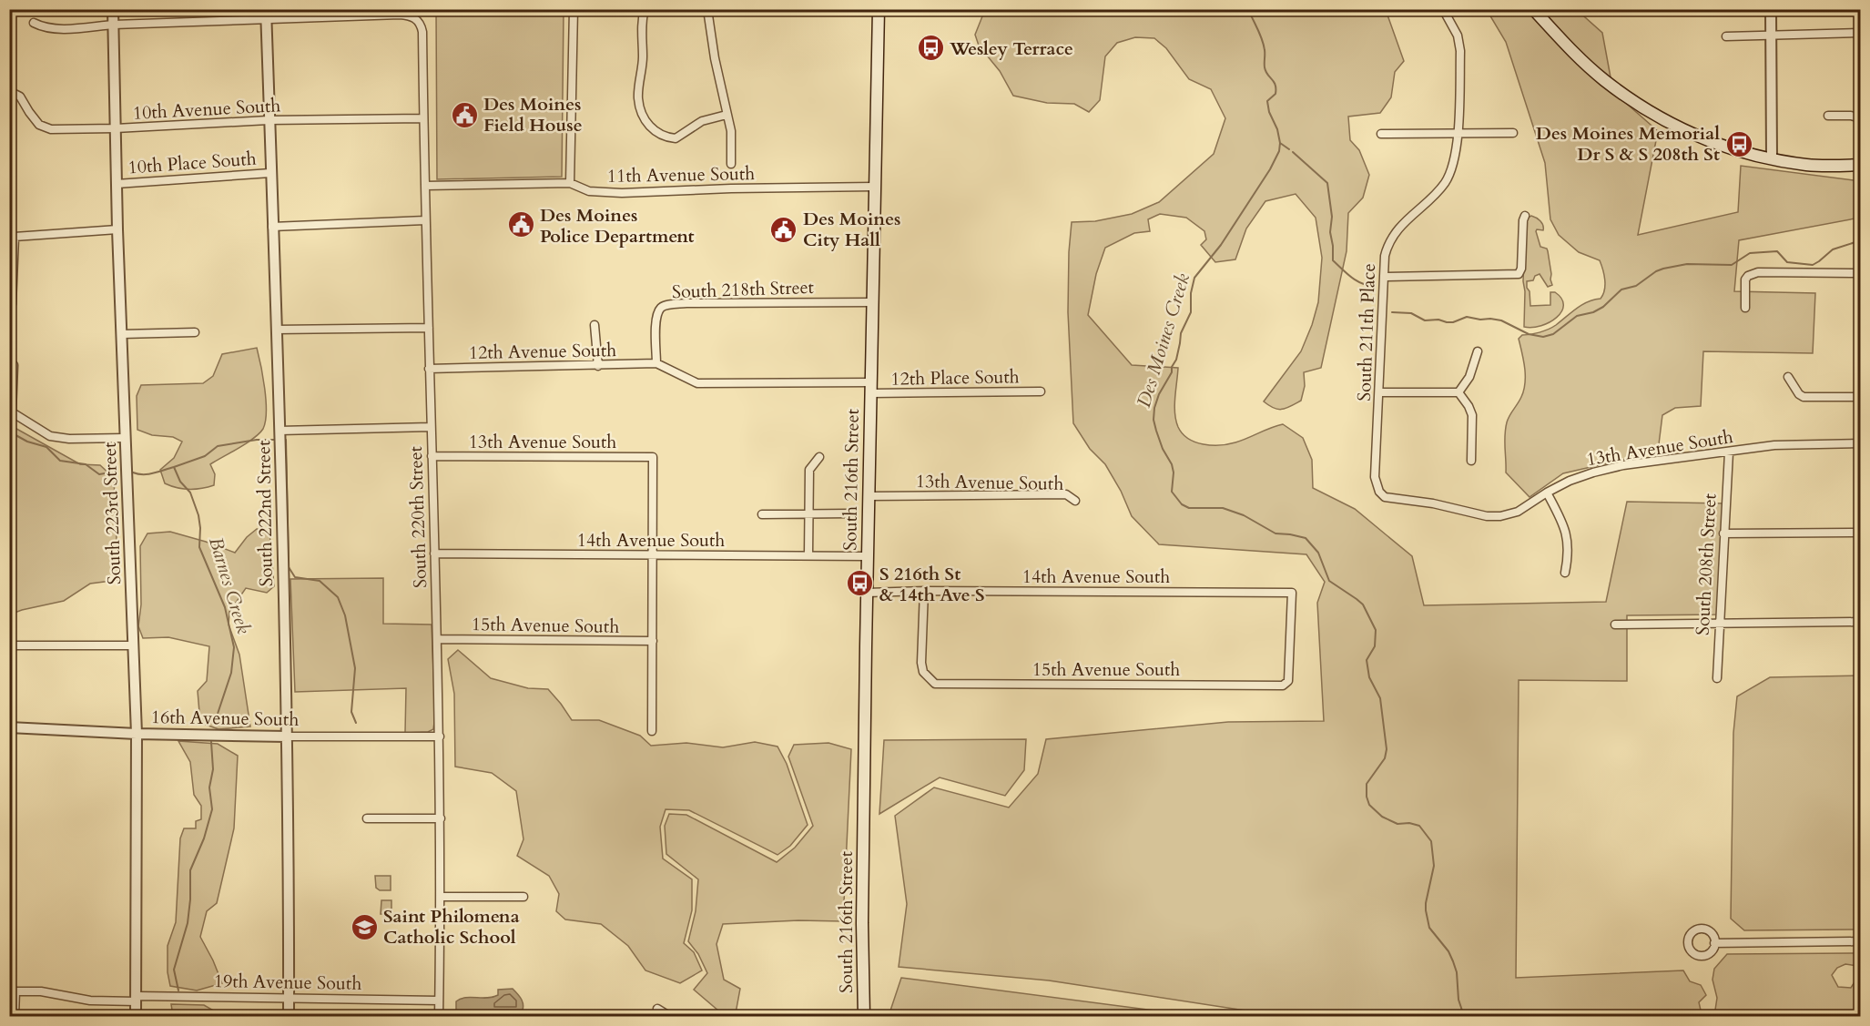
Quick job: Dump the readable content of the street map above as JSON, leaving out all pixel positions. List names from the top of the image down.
{
  "streets": {
    "main road": ["South 216th Street"],
    "street": [
      "10th Avenue South",
      "10th Place South",
      "11th Avenue South",
      "South 218th Street",
      "South 211th Place",
      "12th Avenue South",
      "12th Place South",
      "13th Avenue South",
      "South 223rd Street",
      "South 222nd Street",
      "South 220th Street",
      "14th Avenue South",
      "South 208th Street",
      "15th Avenue South",
      "16th Avenue South",
      "19th Avenue South"
    ]
  },
  "crossings": [
    ["10th Avenue South", "South 223rd Street"],
    ["10th Avenue South", "South 222nd Street"],
    ["10th Avenue South", "South 220th Street"],
    ["10th Place South", "South 223rd Street"],
    ["10th Place South", "South 222nd Street"],
    ["11th Avenue South", "South 216th Street"],
    ["11th Avenue South", "South 220th Street"],
    ["South 218th Street", "12th Avenue South"],
    ["South 218th Street", "South 216th Street"],
    ["South 211th Place", "13th Avenue South"],
    ["12th Avenue South", "South 220th Street"],
    ["12th Place South", "South 216th Street"],
    ["13th Avenue South", "South 216th Street"],
    ["13th Avenue South", "South 220th Street"],
    ["13th Avenue South", "14th Avenue South"],
    ["13th Avenue South", "South 208th Street"],
    ["South 216th Street", "14th Avenue South"],
    ["South 223rd Street", "16th Avenue South"],
    ["South 223rd Street", "19th Avenue South"],
    ["South 222nd Street", "South 220th Street"],
    ["South 222nd Street", "16th Avenue South"],
    ["South 222nd Street", "19th Avenue South"],
    ["South 220th Street", "14th Avenue South"],
    ["South 220th Street", "15th Avenue South"],
    ["South 220th Street", "16th Avenue South"],
    ["South 220th Street", "19th Avenue South"],
    ["14th Avenue South", "15th Avenue South"]
  ],
  "water": ["Des Moines Creek", "Barnes Creek"],
  "places": {
    "bus stop": ["Wesley Terrace", "Des Moines Memorial Dr S & S 208th St", "S 216th St & 14th Ave S"],
    "public building": ["Des Moines Field House", "Des Moines Police Department", "Des Moines City Hall"],
    "school or university": ["Saint Philomena Catholic School"]
  }
}
